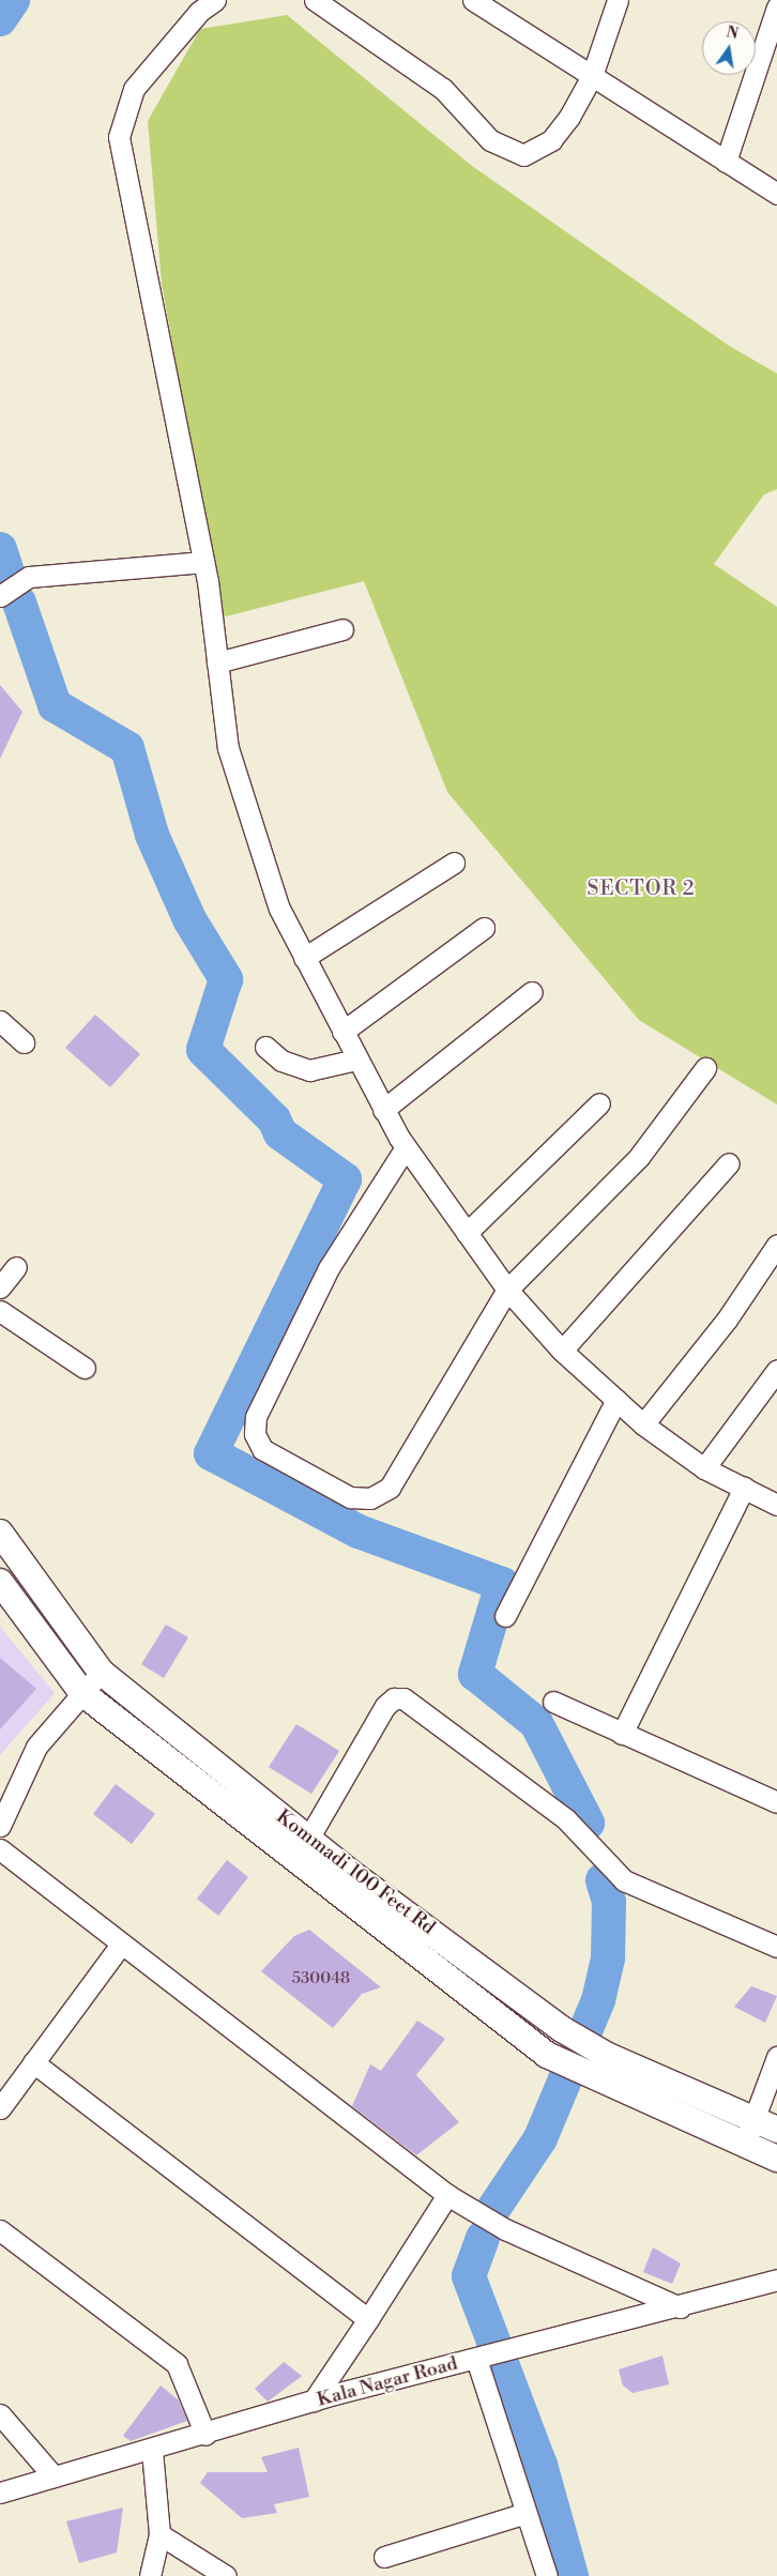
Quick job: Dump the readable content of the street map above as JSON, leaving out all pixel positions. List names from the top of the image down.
{
  "streets": {
    "main road": ["Kommadi 100 Feet Rd"],
    "street": ["Kala Nagar Road"]
  },
  "districts": ["SECTOR 2"],
  "house_numbers": ["530048"],
  "north": "top"
}
